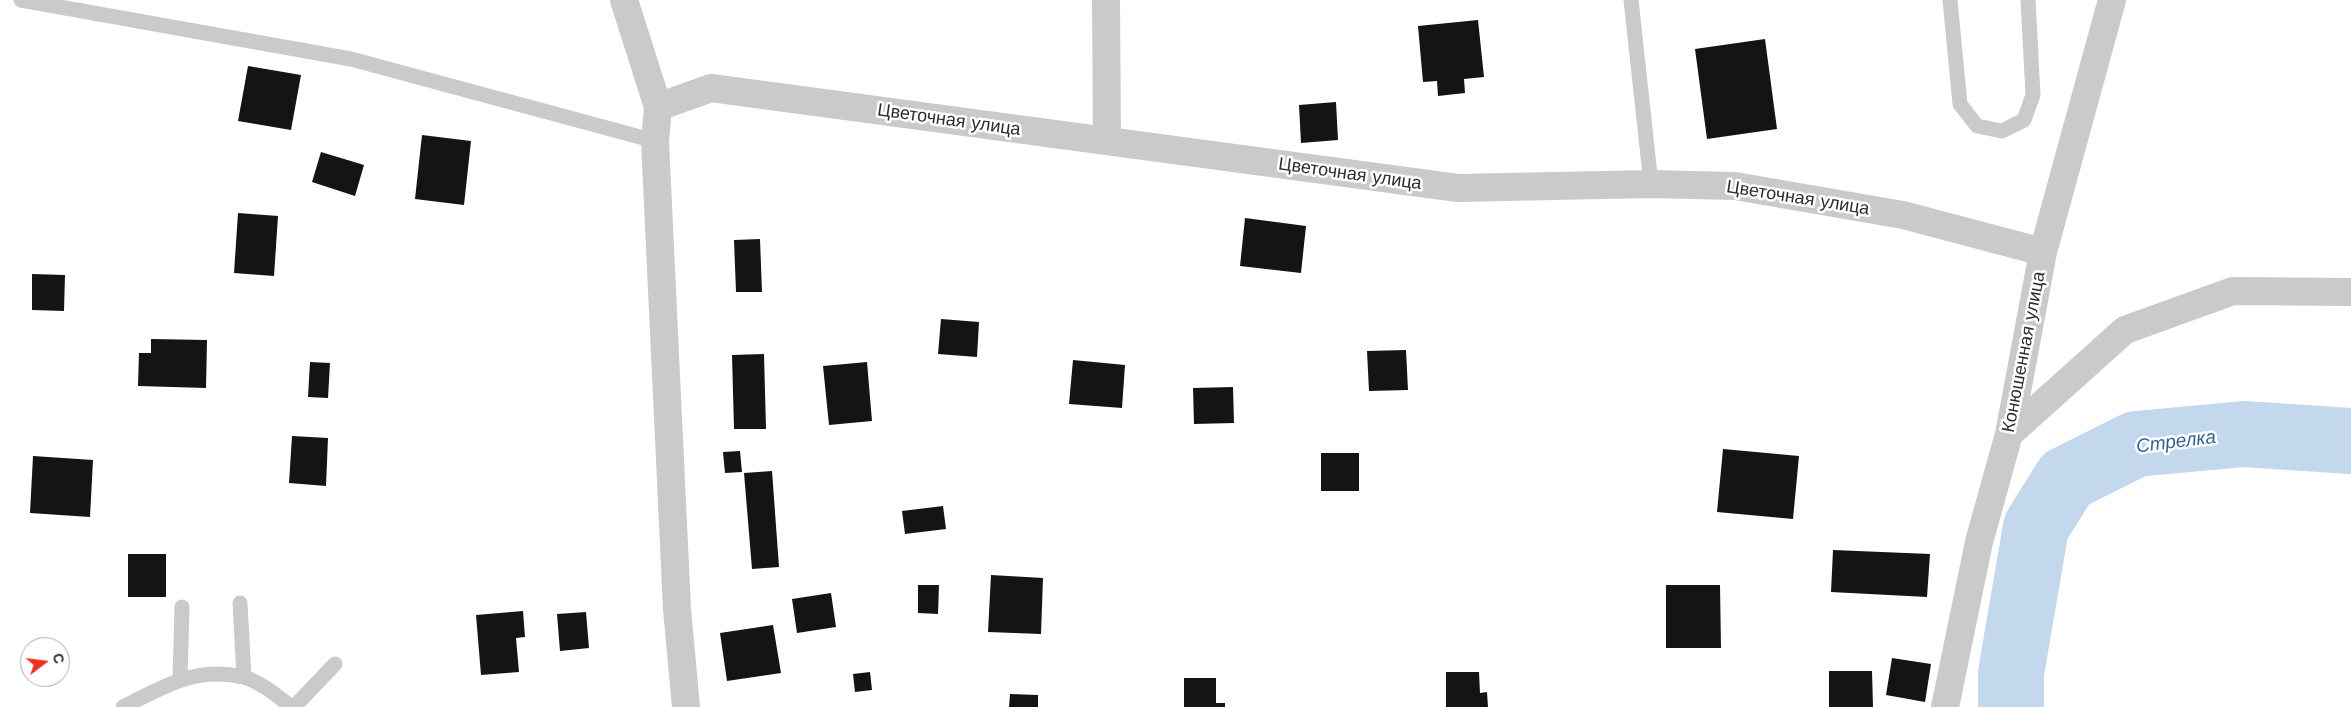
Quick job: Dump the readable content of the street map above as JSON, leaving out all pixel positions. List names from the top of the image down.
{
  "streets": {
    "street": ["Цветочная улица", "Конюшенная улица"]
  },
  "crossings": [
    ["Цветочная улица", "Конюшенная улица"]
  ],
  "water": ["Стрелка"],
  "north": "right"
}
